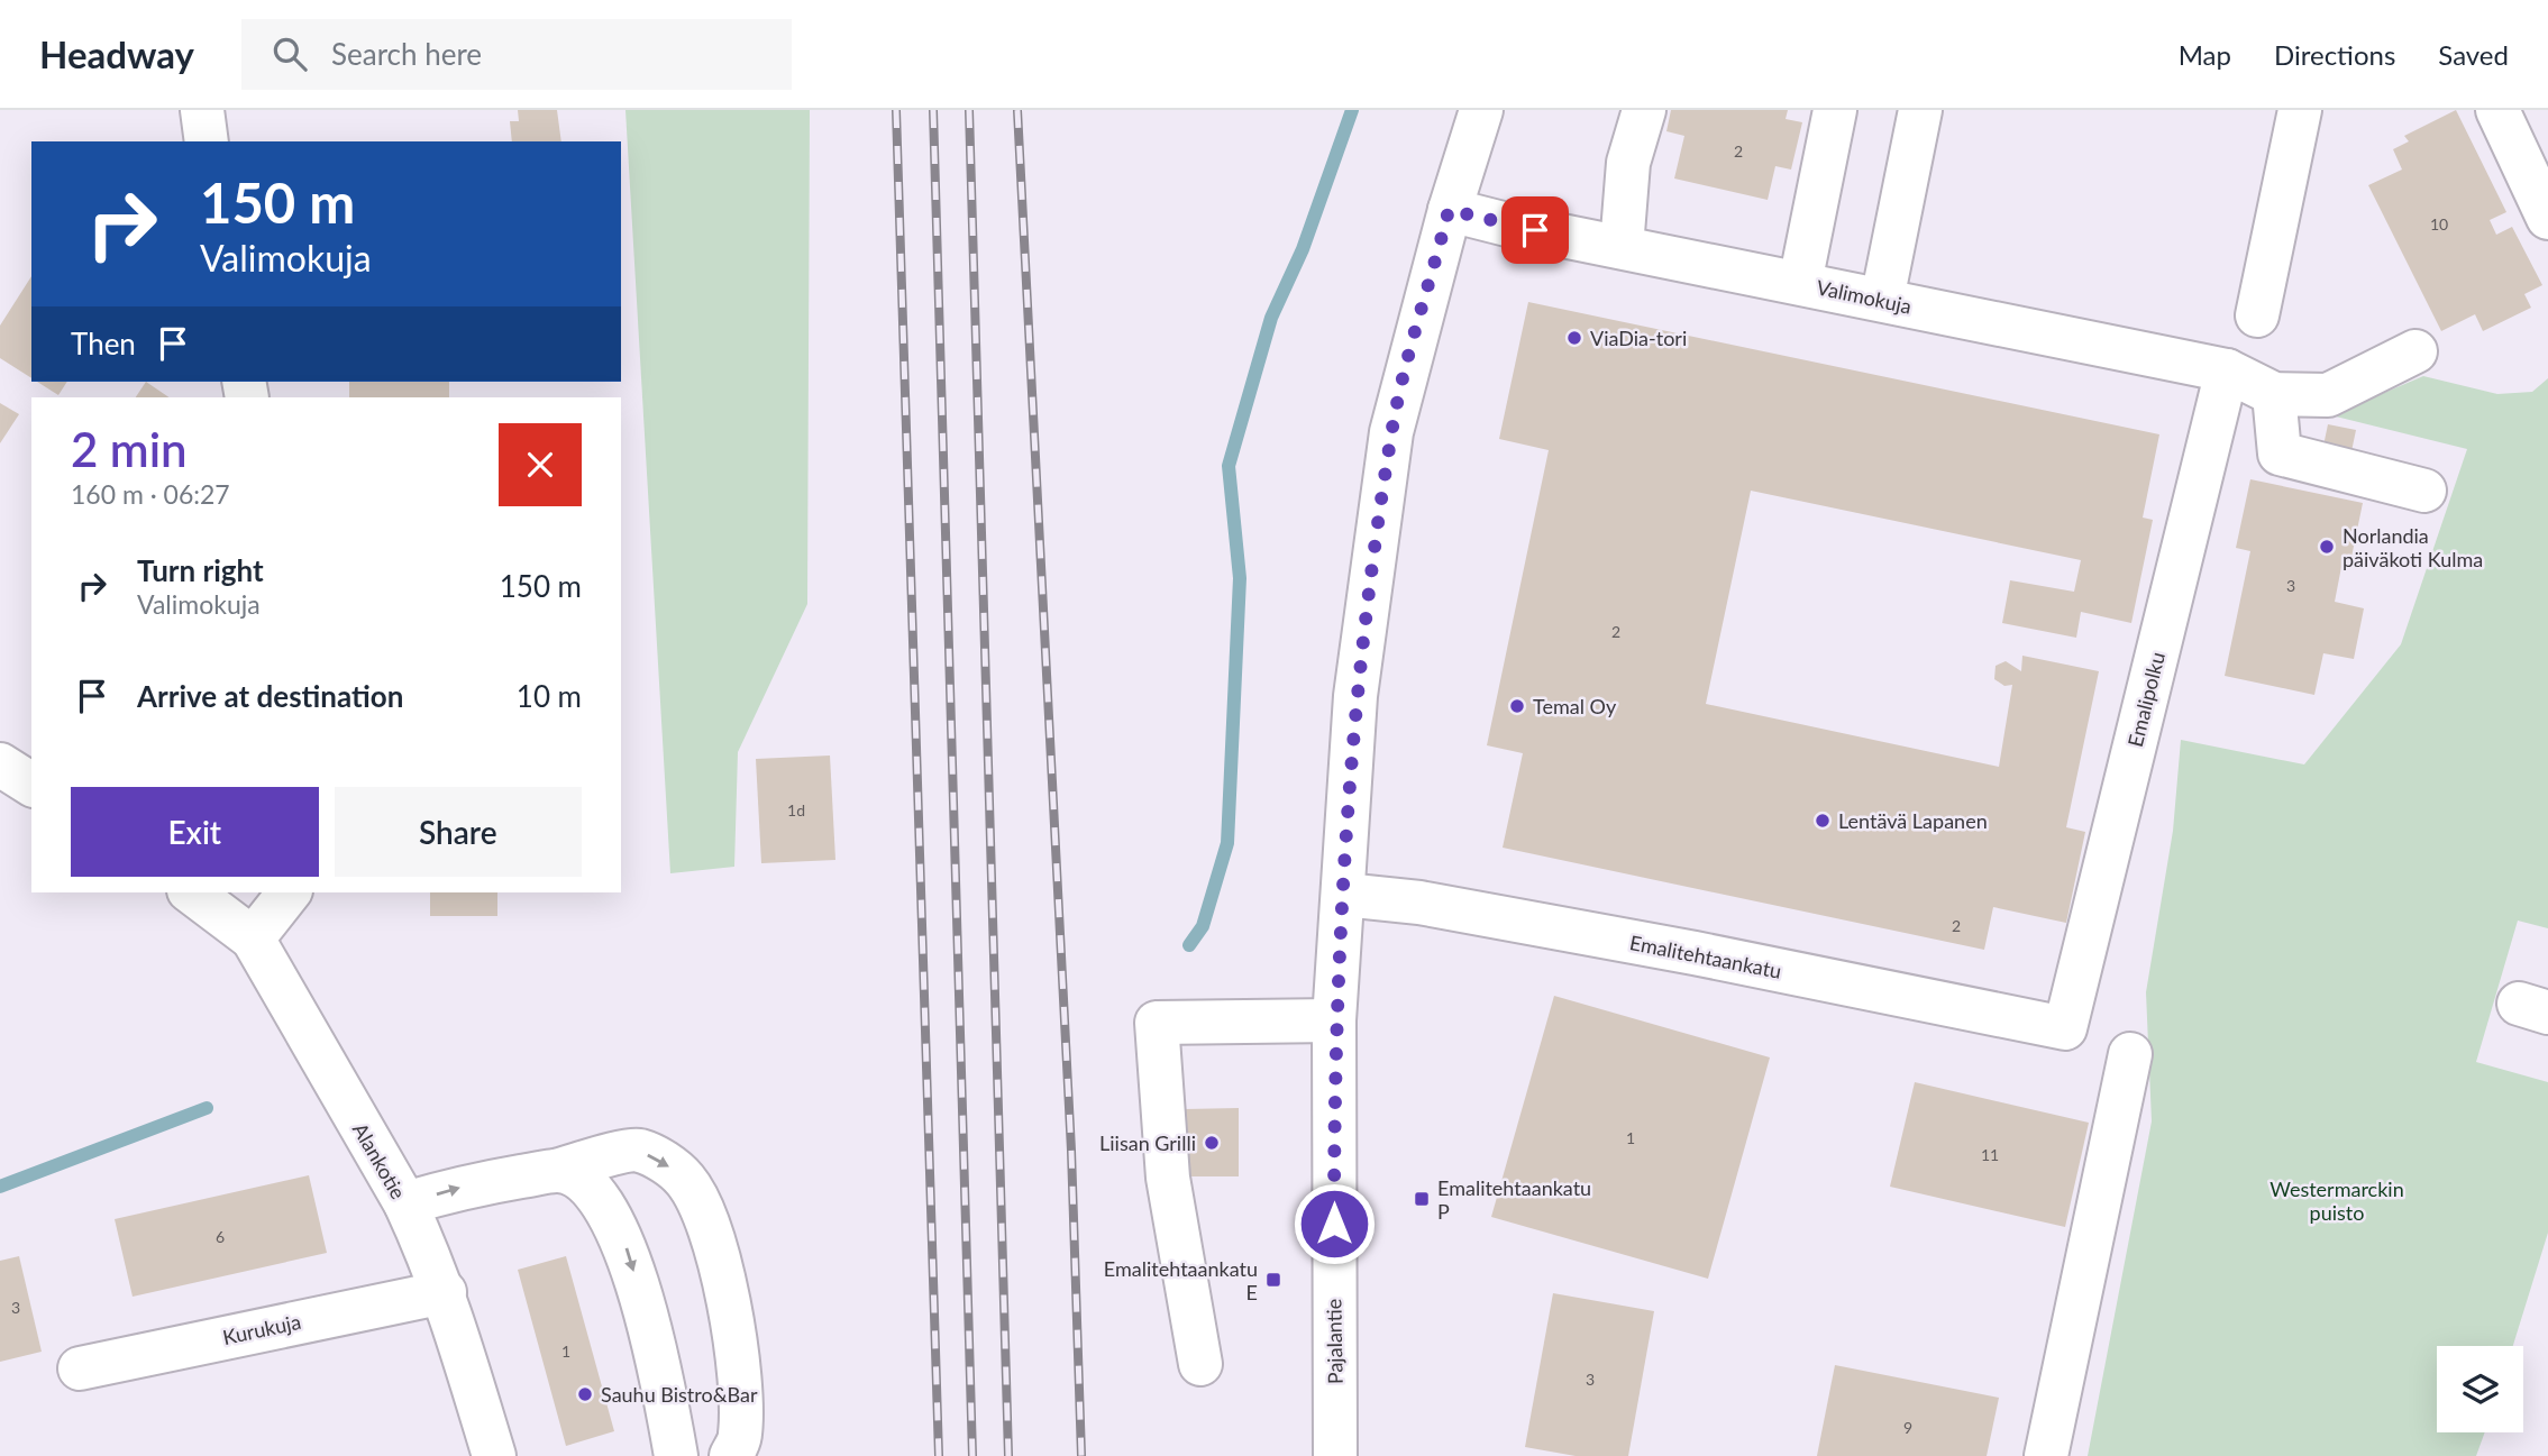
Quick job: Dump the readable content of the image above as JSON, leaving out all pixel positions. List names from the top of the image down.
{
  "streets": {
    "street": [
      "Valimokuja",
      "Emalipolku",
      "Emalitehtaankatu",
      "Alankotie",
      "Kurukuja",
      "Pajalantie"
    ]
  },
  "crossings": [
    ["Valimokuja", "Emalipolku"],
    ["Valimokuja", "Pajalantie"],
    ["Emalipolku", "Emalitehtaankatu"],
    ["Emalitehtaankatu", "Pajalantie"],
    ["Alankotie", "Kurukuja"]
  ],
  "parks": ["Westermarckin puisto"],
  "places": {
    "other": [
      "ViaDia-tori",
      "Norlandia päiväkoti Kulma",
      "Temal Oy",
      "Lentävä Lapanen",
      "Liisan Grilli",
      "Sauhu Bistro&Bar"
    ],
    "transit": ["Emalitehtaankatu P", "Emalitehtaankatu E"]
  },
  "house_numbers": [
    "2",
    "10",
    "3",
    "2",
    "1d",
    "2",
    "1",
    "11",
    "6",
    "3",
    "1",
    "3",
    "9"
  ],
  "page": {
    "header": "Headway",
    "search": "Search here",
    "nav": ["Map", "Directions", "Saved"],
    "turn": ["150 m", "Valimokuja"],
    "then": "Then",
    "heading": ["2 min", "160 m · 06:27"],
    "list": [
      {
        "name": "Turn right",
        "note": "Valimokuja",
        "value": "150 m"
      },
      {
        "name": "Arrive at destination",
        "value": "10 m"
      }
    ],
    "buttons": ["Exit", "Share"]
  }
}
